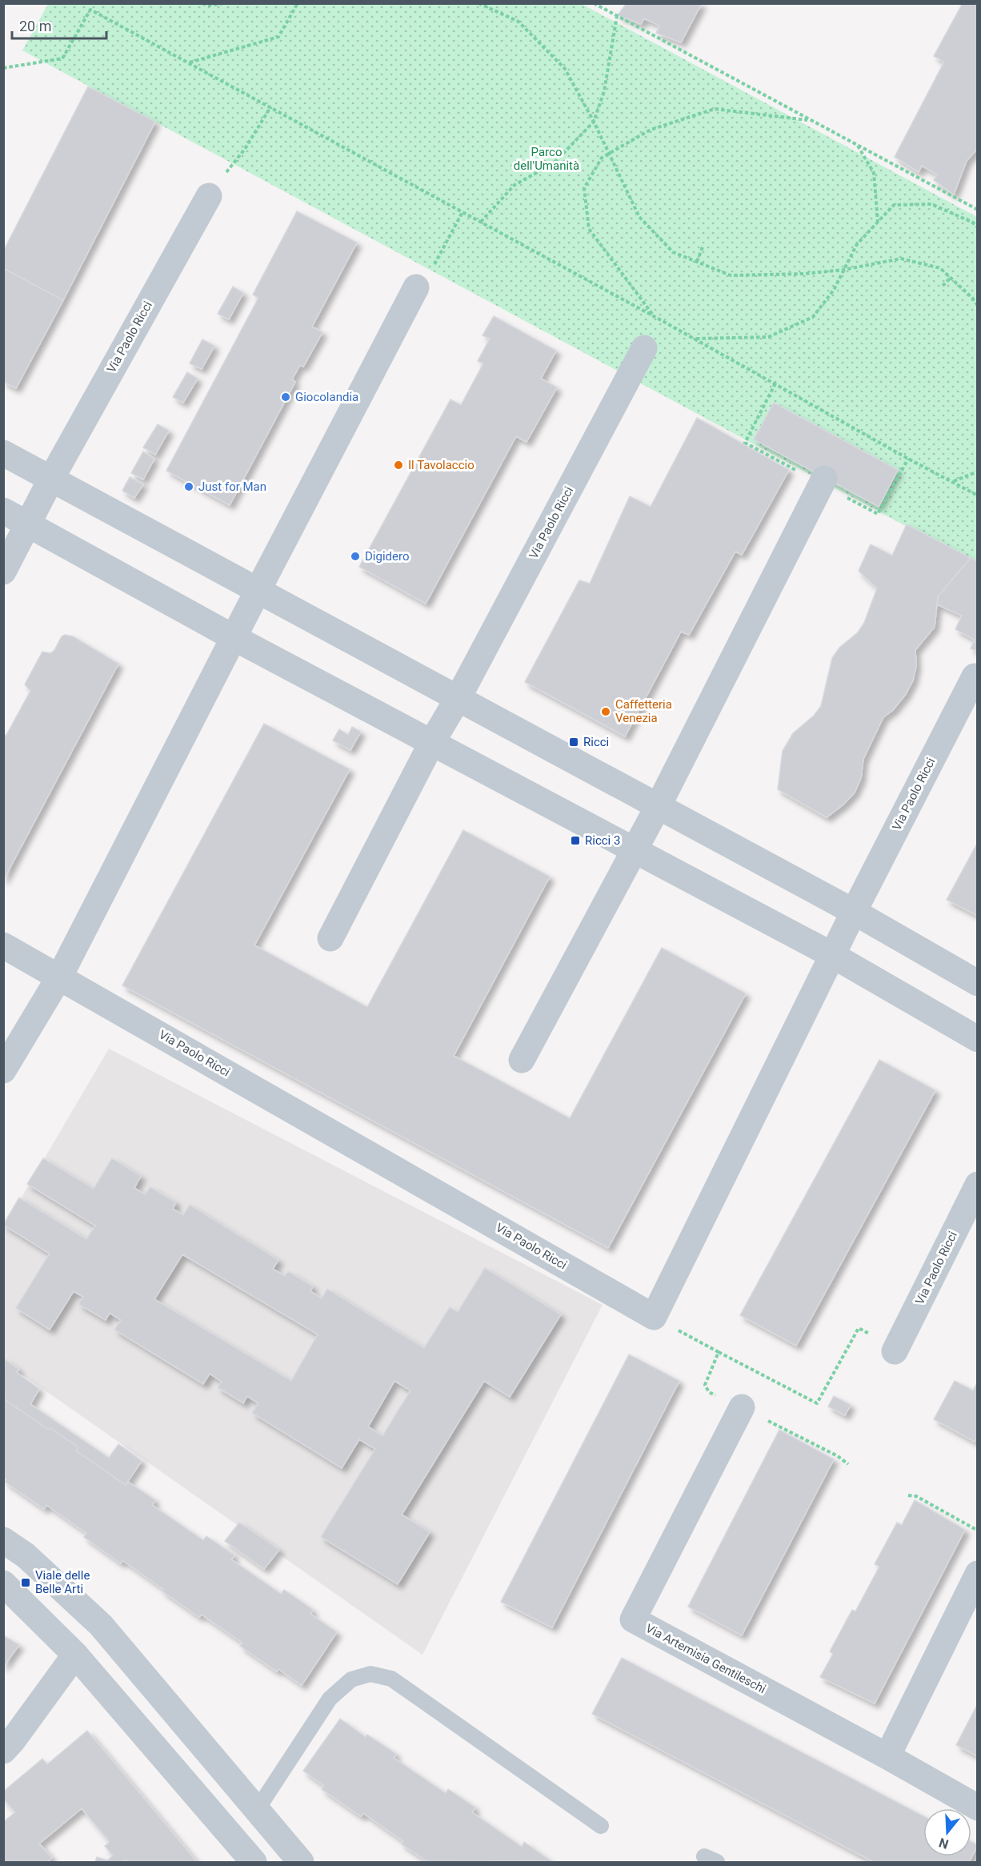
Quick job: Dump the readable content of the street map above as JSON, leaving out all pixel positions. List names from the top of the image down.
{
  "streets": {
    "street": ["Via Paolo Ricci", "Via Artemisia Gentileschi"]
  },
  "parks": ["Parco dell'Umanità"],
  "places": {
    "other": [
      "Giocolandia",
      "Il Tavolaccio",
      "Just for Man",
      "Digidero",
      "Caffetteria Venezia"
    ],
    "transit": ["Ricci", "Ricci 3", "Viale delle Belle Arti"]
  },
  "scale_bar": "20 m",
  "north": "bottom"
}
